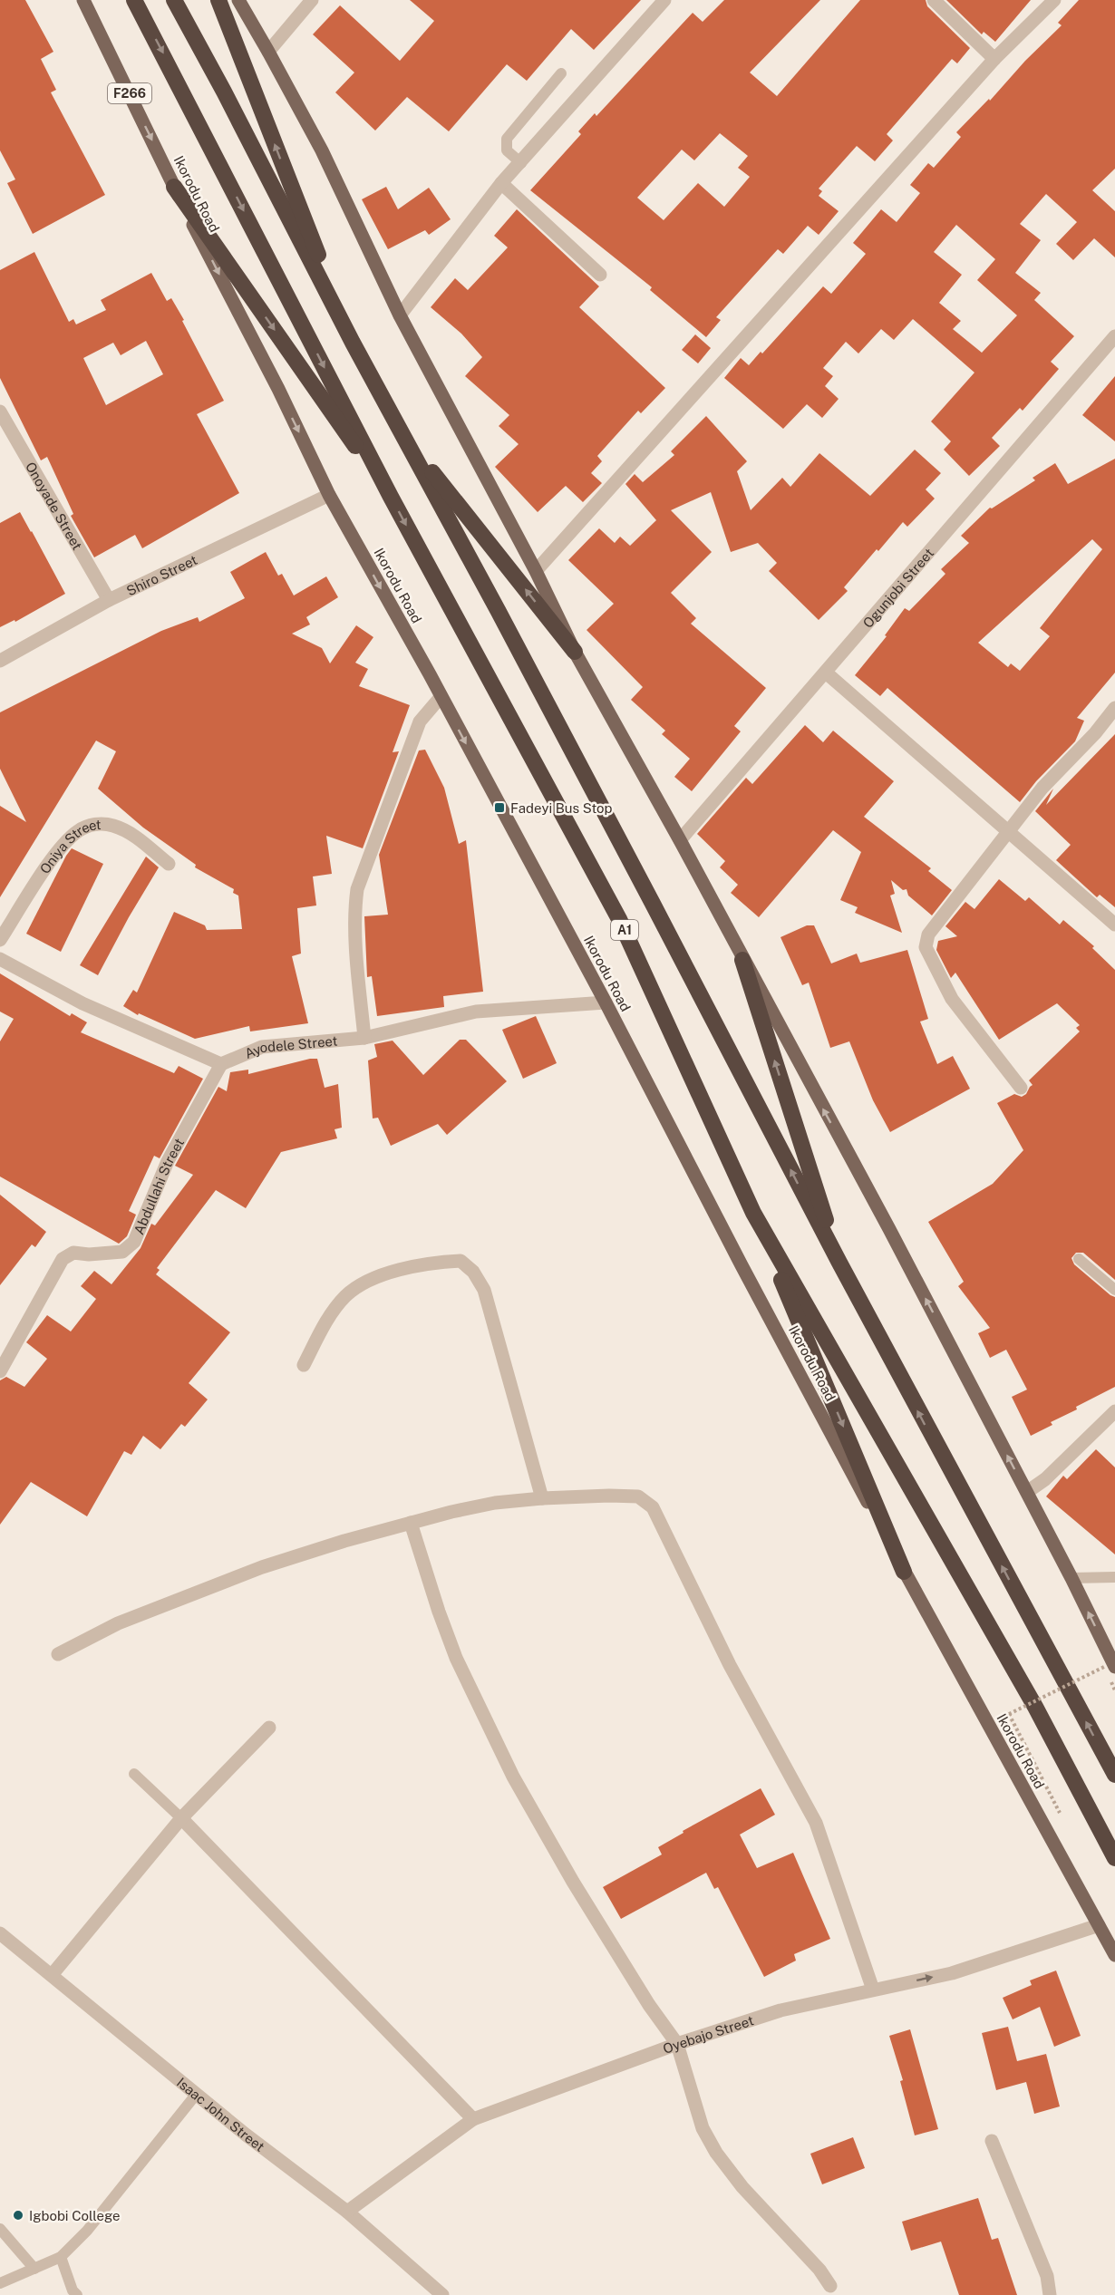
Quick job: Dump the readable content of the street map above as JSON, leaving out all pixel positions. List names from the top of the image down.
{
  "streets": {
    "highway": ["Ikorodu Road", "A1"],
    "main road": ["F266"],
    "street": [
      "Onoyade Street",
      "Shiro Street",
      "Ogunjobi Street",
      "Oniya Street",
      "Ayodele Street",
      "Abdullahi Street",
      "Oyebajo Street",
      "Isaac John Street"
    ]
  },
  "crossings": [
    ["Ikorodu Road", "Shiro Street"],
    ["Ikorodu Road", "Ayodele Street"],
    ["Ikorodu Road", "Oyebajo Street"],
    ["Onoyade Street", "Shiro Street"],
    ["Ayodele Street", "Abdullahi Street"],
    ["Oyebajo Street", "Isaac John Street"]
  ],
  "places": {
    "transit": ["Fadeyi Bus Stop"],
    "other": ["Igbobi College"]
  }
}
